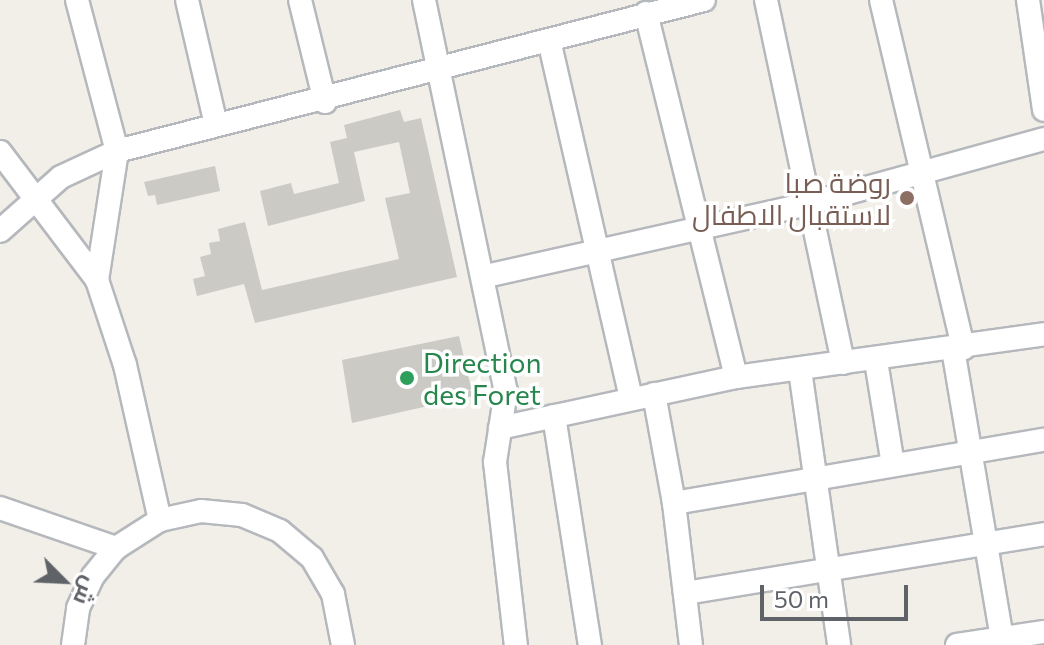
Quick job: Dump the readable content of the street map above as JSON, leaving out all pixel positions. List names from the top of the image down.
{
  "places": ["روضة صبا لاستقبال الاطفال", "Direction des Foret"],
  "scale_bar": "50 m",
  "north": "bottom right"
}
